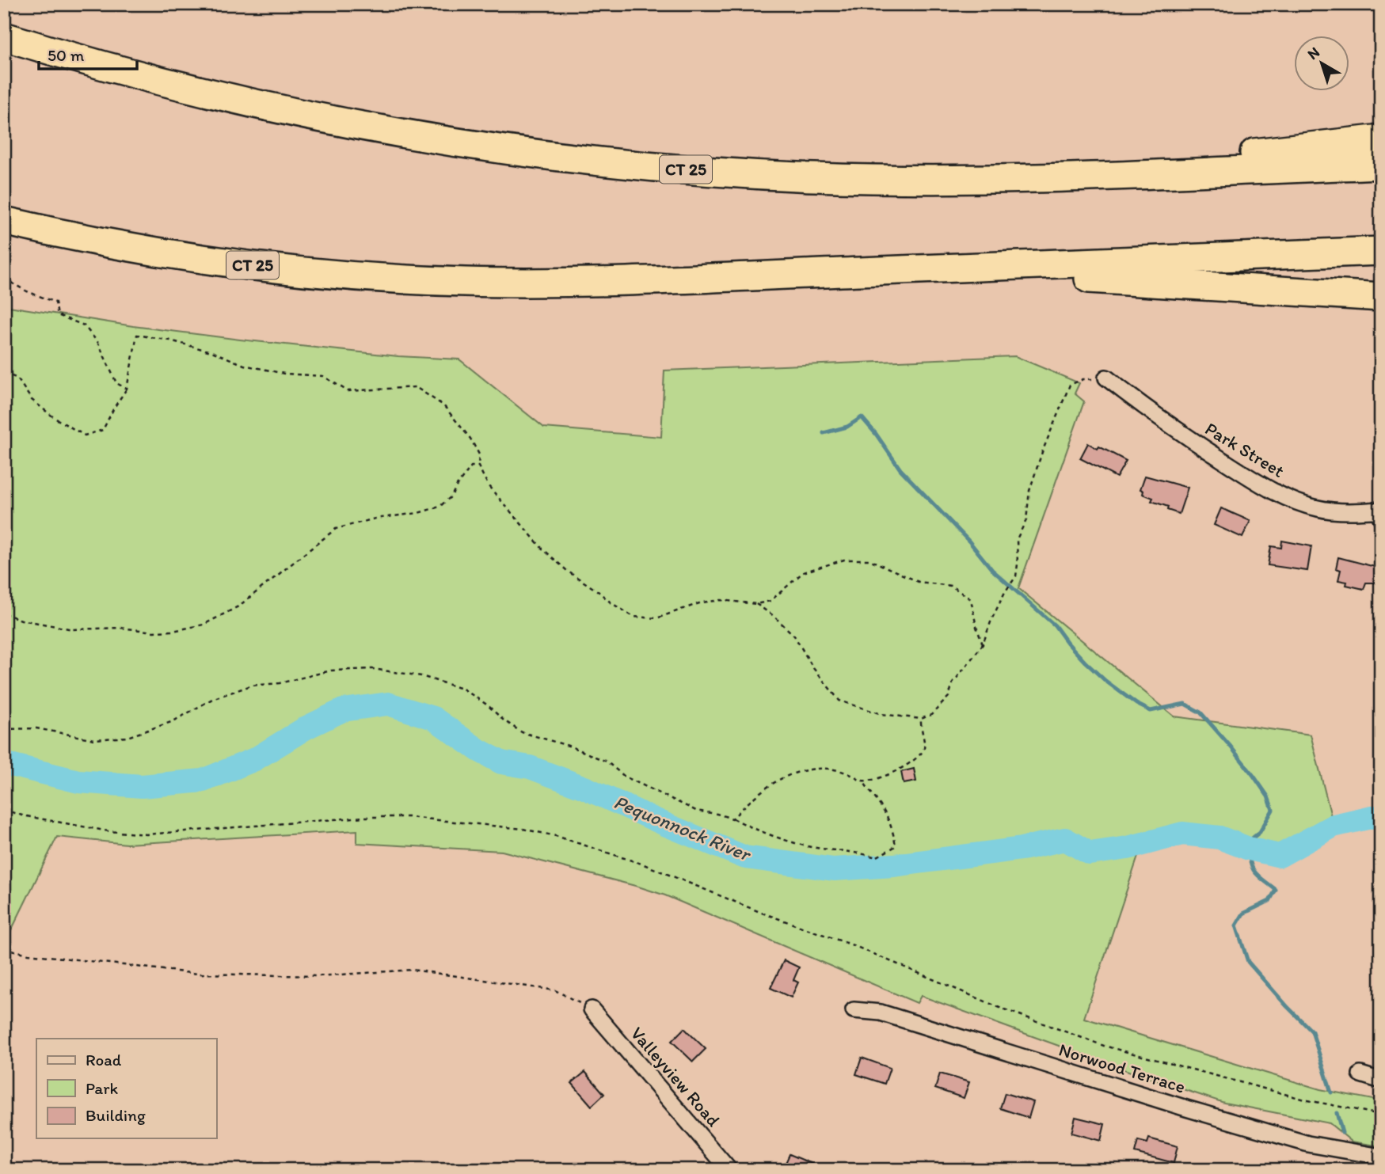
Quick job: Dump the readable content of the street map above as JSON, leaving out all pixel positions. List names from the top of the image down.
{
  "streets": {
    "highway": ["CT 25"],
    "street": ["Park Street", "Norwood Terrace", "Valleyview Road"]
  },
  "water": ["Pequonnock River"],
  "legend": ["Road", "Park", "Building"],
  "scale_bar": "50 m",
  "north": "top left"
}
